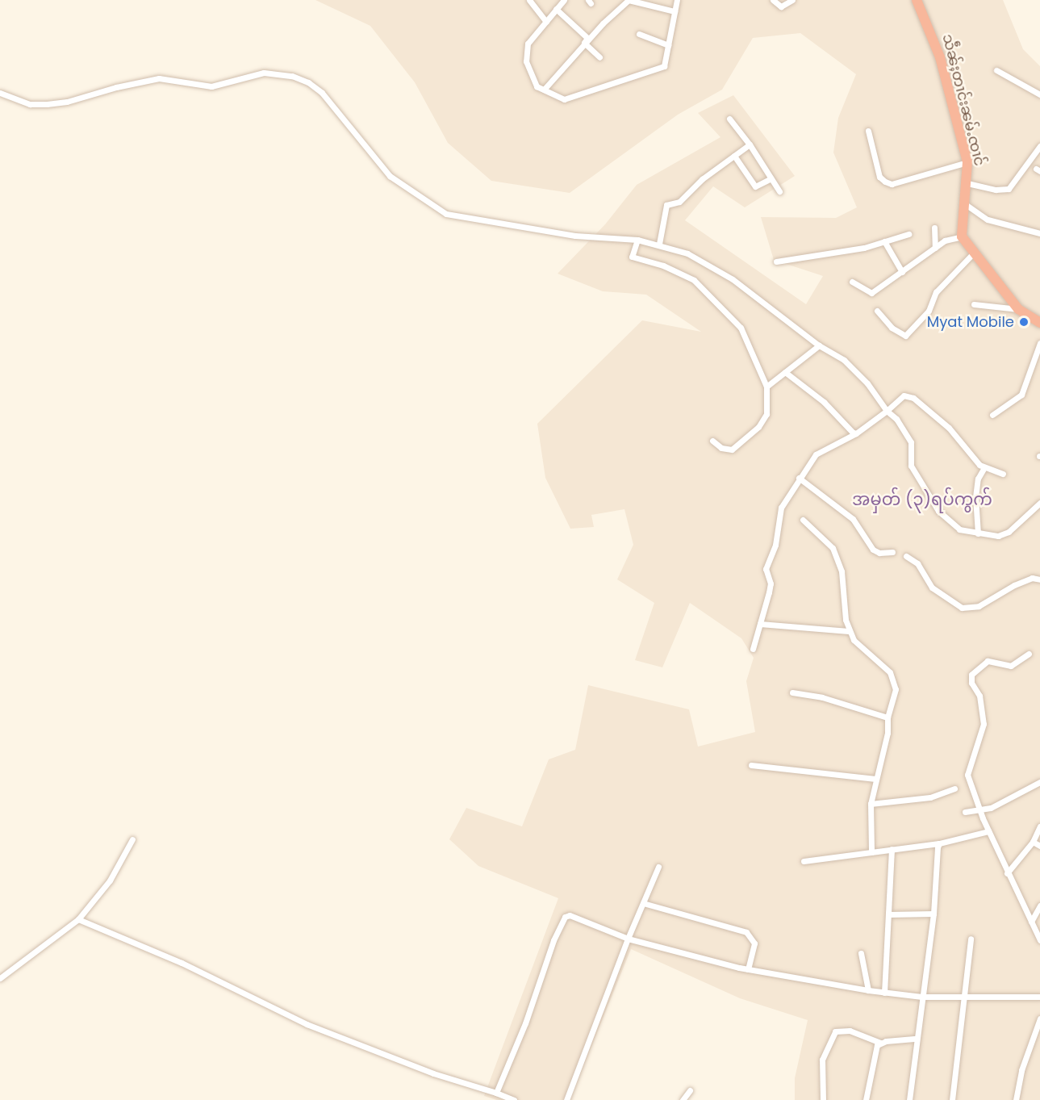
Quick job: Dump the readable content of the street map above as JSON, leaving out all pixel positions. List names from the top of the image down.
{
  "streets": {
    "highway": ["သဵၼ်ႈတၢင်းၼမ်ႉၸၢင်"]
  },
  "districts": ["အမှတ် (၃)ရပ်ကွက်"],
  "places": ["Myat Mobile"]
}
